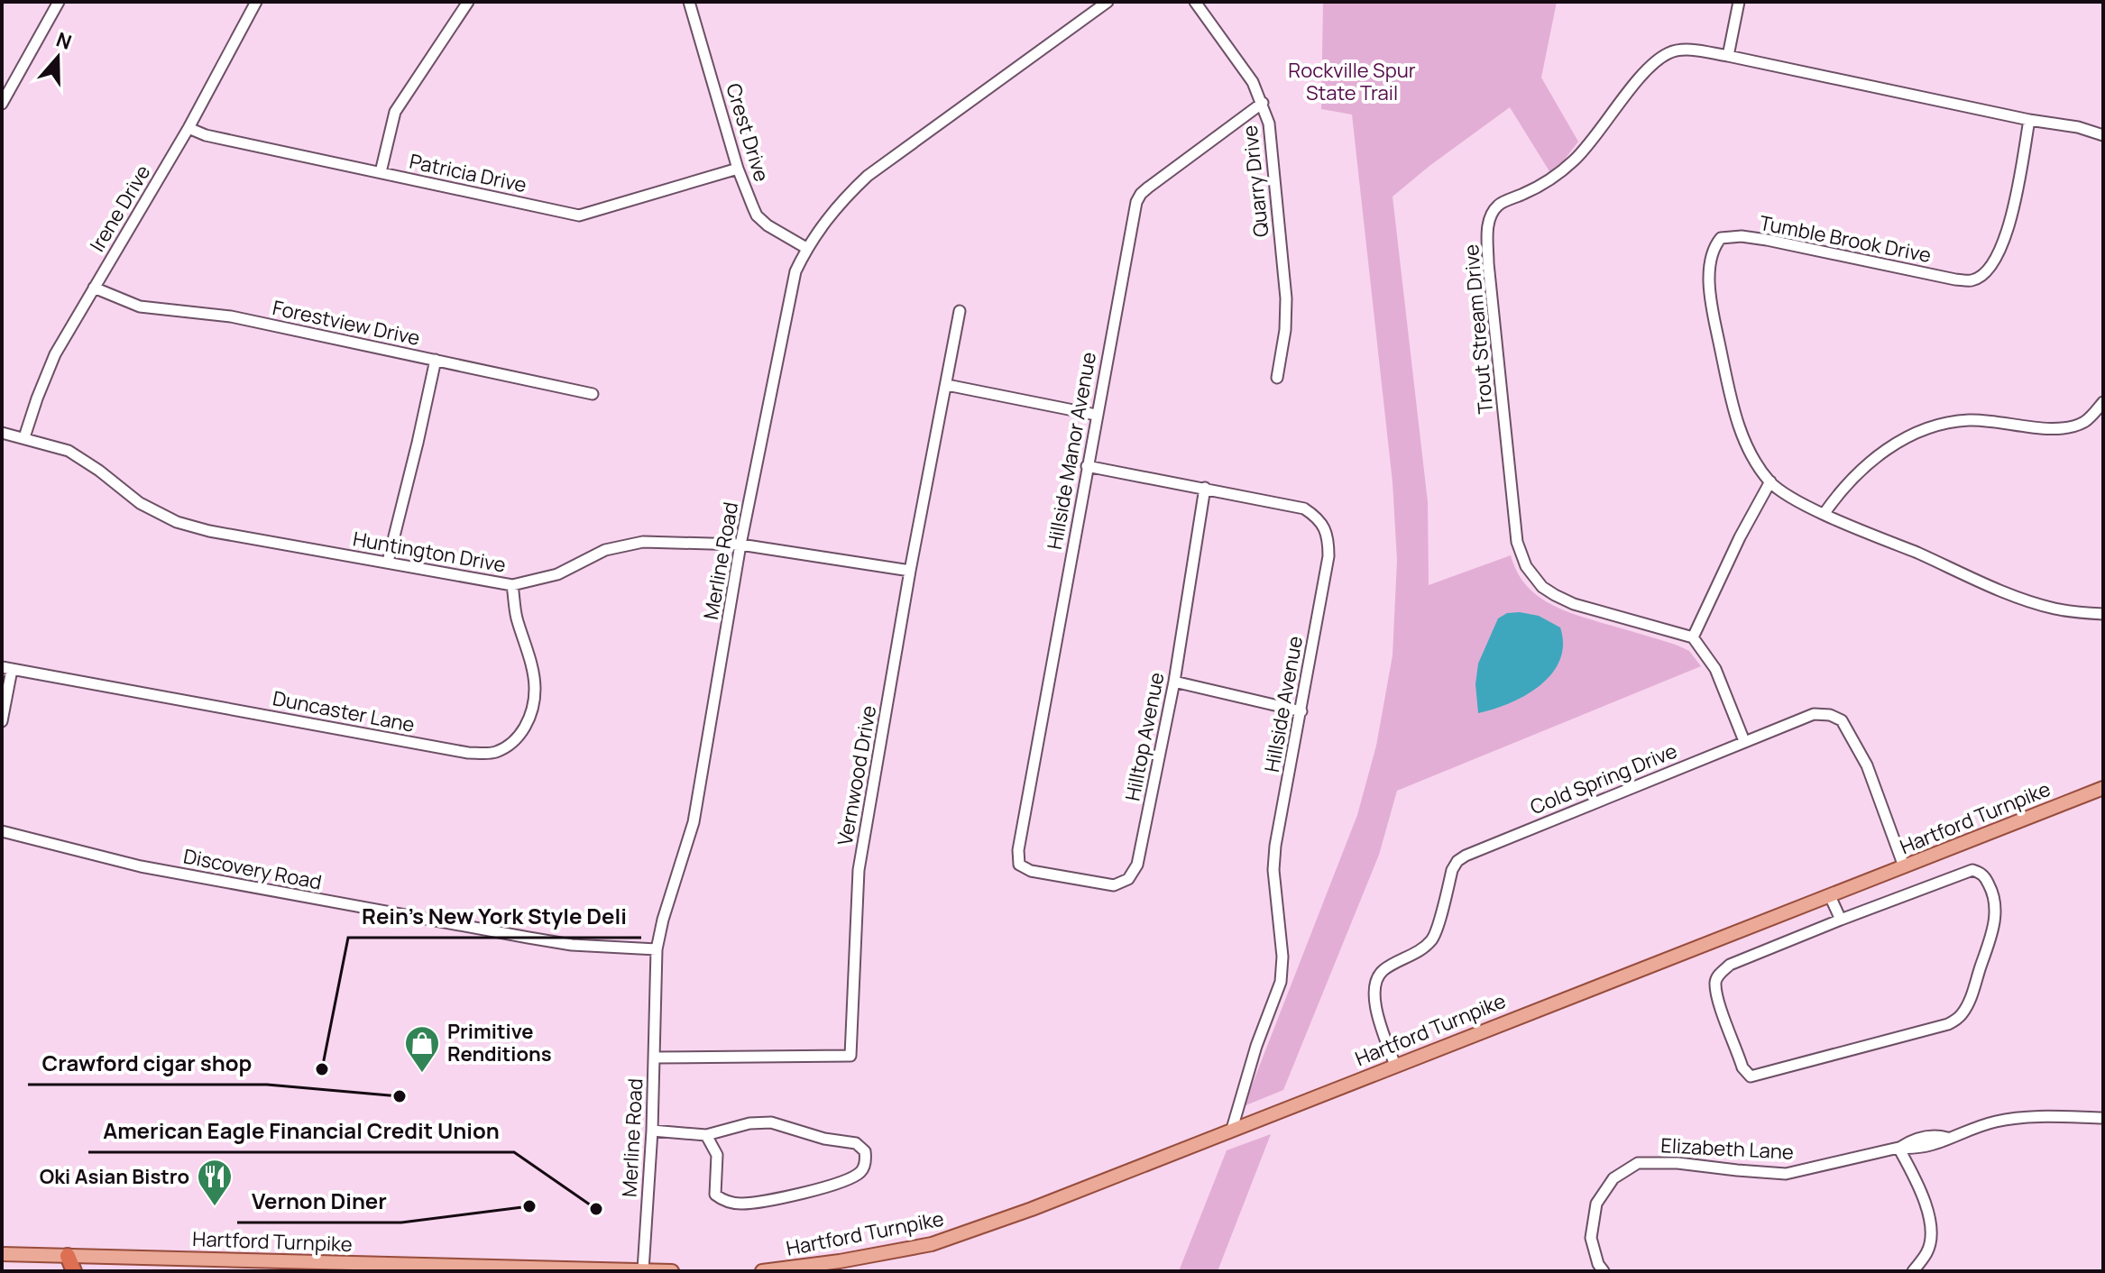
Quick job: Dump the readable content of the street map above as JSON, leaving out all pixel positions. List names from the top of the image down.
{
  "streets": {
    "main road": ["Hartford Turnpike"],
    "street": [
      "Crest Drive",
      "Patricia Drive",
      "Quarry Drive",
      "Irene Drive",
      "Tumble Brook Drive",
      "Forestview Drive",
      "Trout Stream Drive",
      "Hillside Manor Avenue",
      "Huntington Drive",
      "Merline Road",
      "Hillside Avenue",
      "Duncaster Lane",
      "Hilltop Avenue",
      "Vernwood Drive",
      "Cold Spring Drive",
      "Discovery Road",
      "Elizabeth Lane"
    ]
  },
  "crossings": [
    ["Crest Drive", "Patricia Drive"],
    ["Crest Drive", "Merline Road"],
    ["Patricia Drive", "Irene Drive"],
    ["Quarry Drive", "Hillside Manor Avenue"],
    ["Irene Drive", "Forestview Drive"],
    ["Irene Drive", "Huntington Drive"],
    ["Tumble Brook Drive", "Trout Stream Drive"],
    ["Hillside Manor Avenue", "Hillside Avenue"],
    ["Hillside Manor Avenue", "Hilltop Avenue"],
    ["Huntington Drive", "Merline Road"],
    ["Huntington Drive", "Duncaster Lane"],
    ["Huntington Drive", "Vernwood Drive"],
    ["Merline Road", "Vernwood Drive"],
    ["Merline Road", "Hartford Turnpike"],
    ["Merline Road", "Discovery Road"],
    ["Hillside Avenue", "Hilltop Avenue"],
    ["Hillside Avenue", "Hartford Turnpike"],
    ["Cold Spring Drive", "Hartford Turnpike"]
  ],
  "parks": ["Rockville Spur State Trail"],
  "places": {
    "other": [
      "Rein's New York Style Deli",
      "Crawford cigar shop",
      "Vernon Diner",
      "American Eagle Financial Credit Union"
    ],
    "shop": ["Primitive Renditions"],
    "restaurant": ["Oki Asian Bistro"]
  },
  "north": "top"
}
